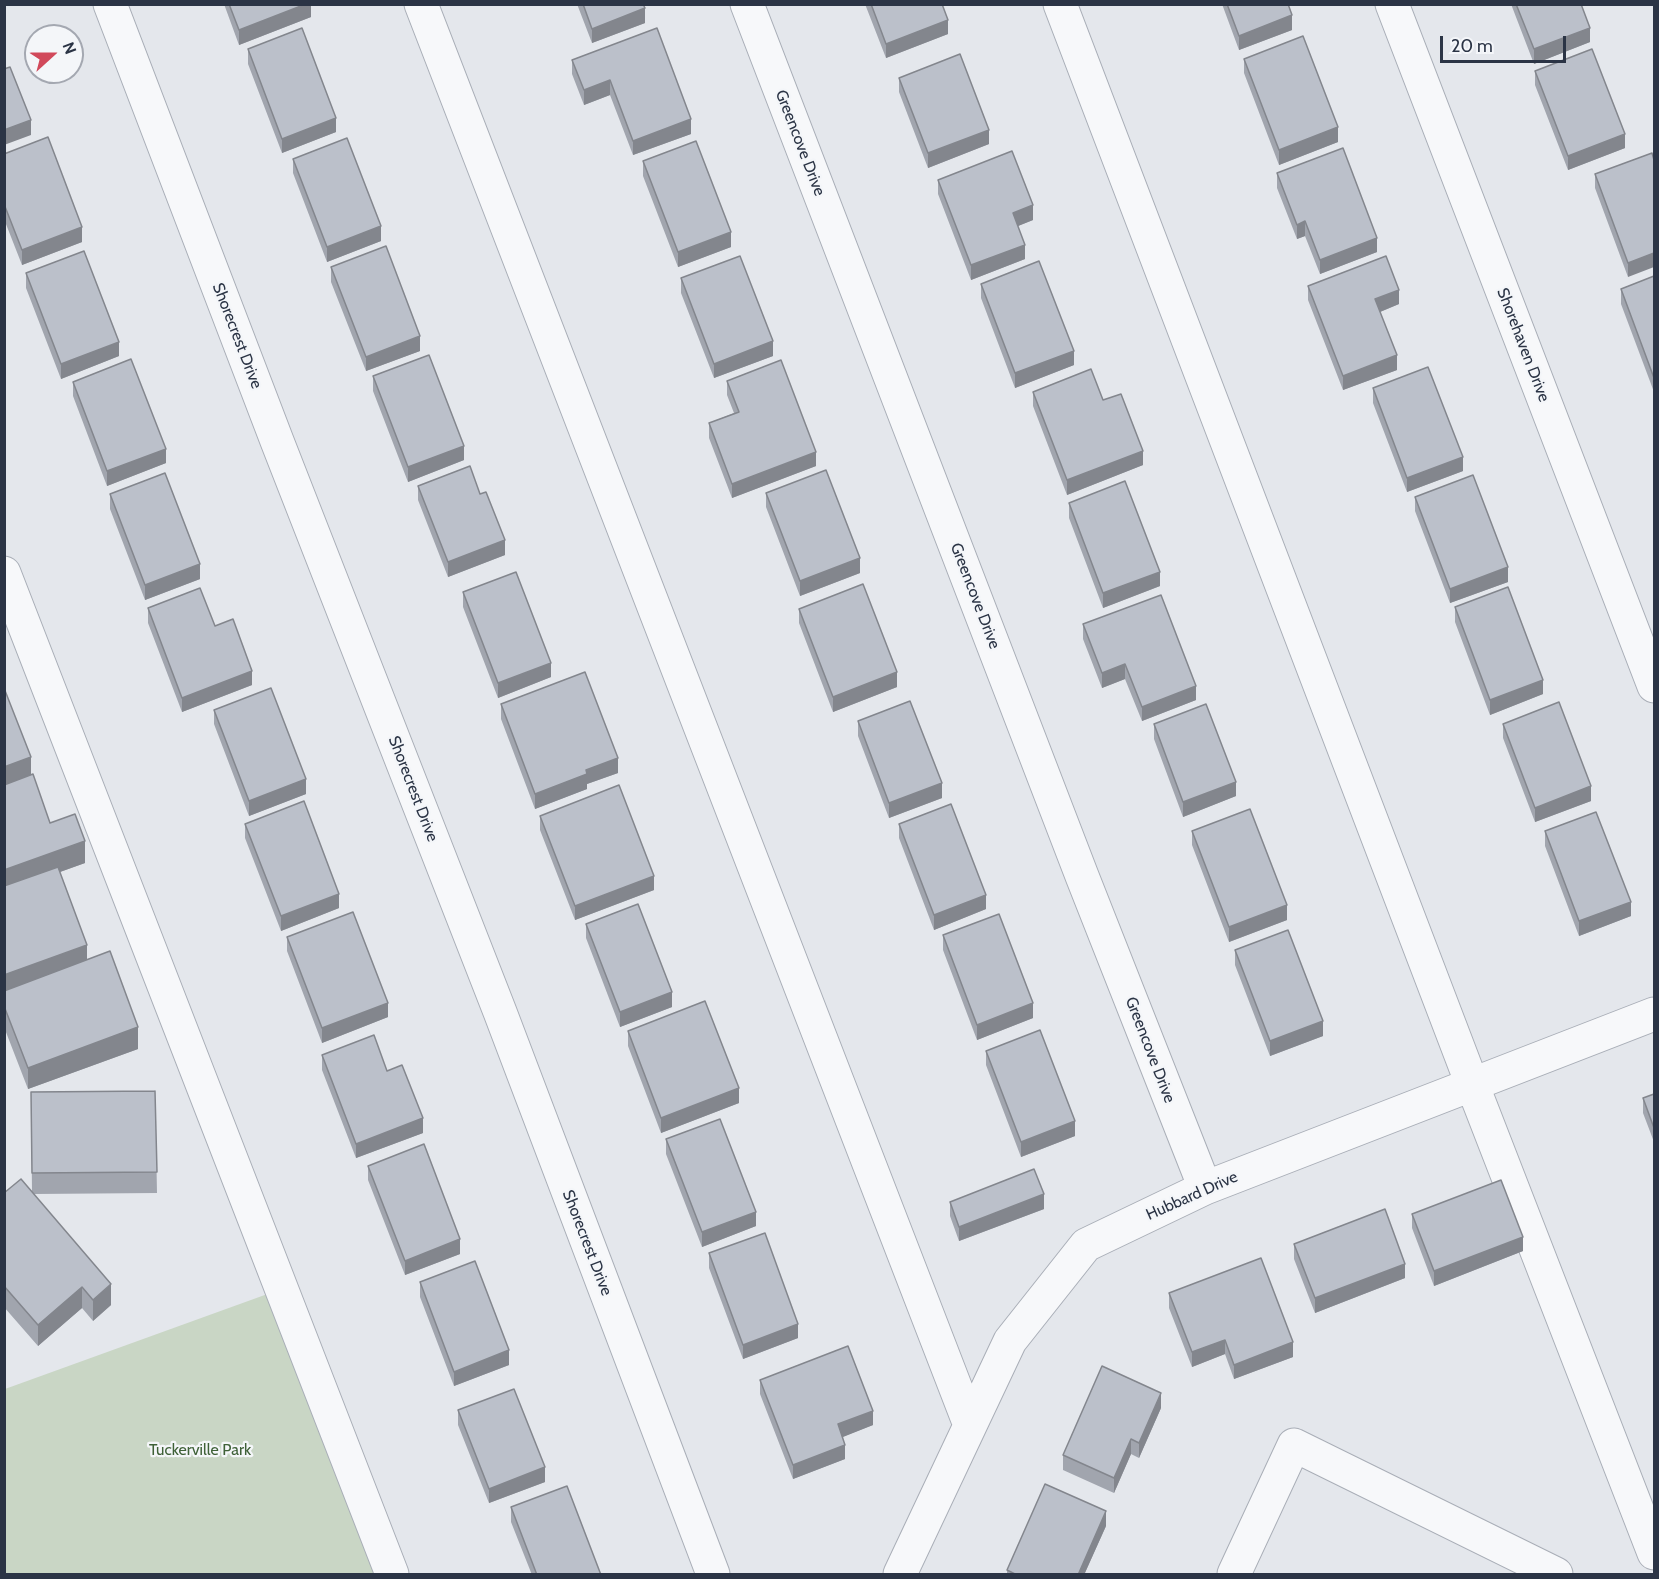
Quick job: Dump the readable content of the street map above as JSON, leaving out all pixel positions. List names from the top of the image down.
{
  "streets": {
    "street": [
      "Greencove Drive",
      "Shorecrest Drive",
      "Shorehaven Drive",
      "Hubbard Drive"
    ]
  },
  "crossings": [
    ["Greencove Drive", "Hubbard Drive"]
  ],
  "parks": ["Tuckerville Park"],
  "scale_bar": "20 m",
  "north": "right"
}
